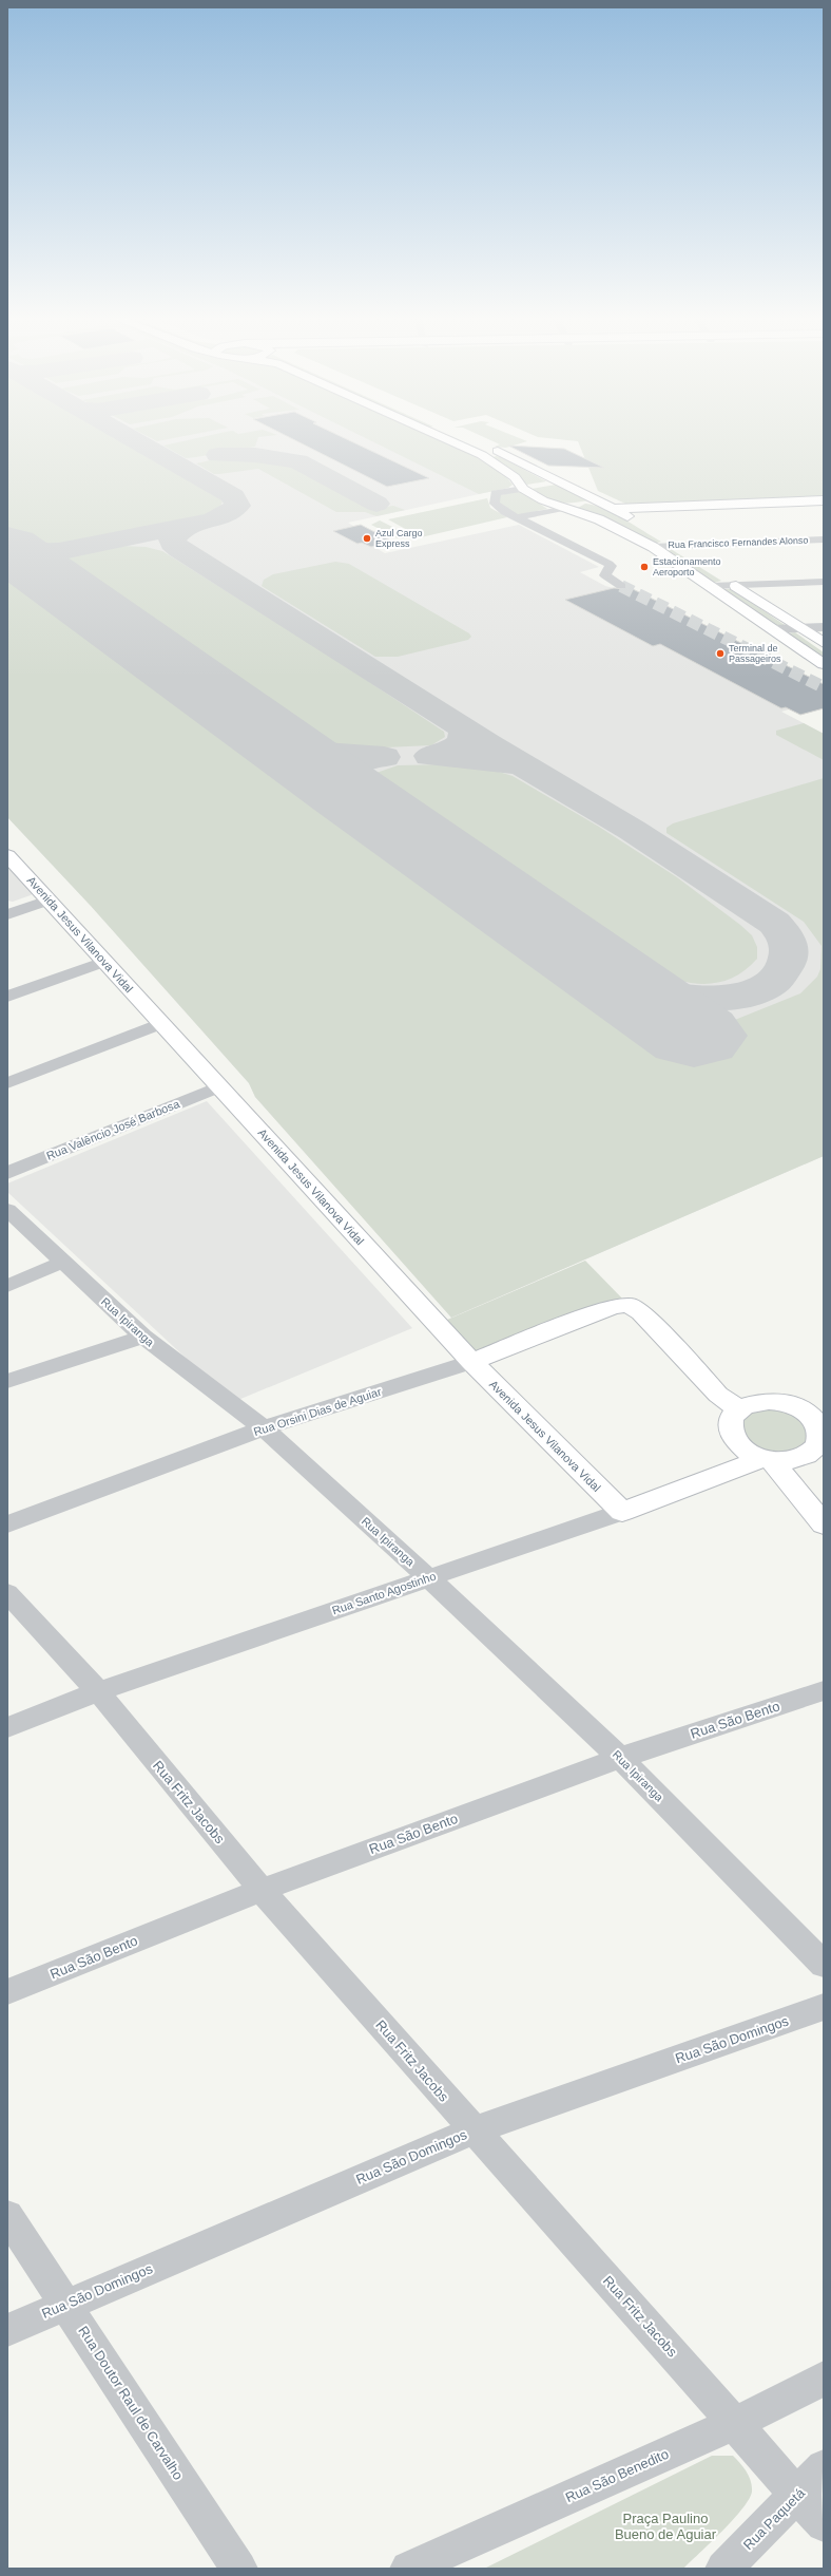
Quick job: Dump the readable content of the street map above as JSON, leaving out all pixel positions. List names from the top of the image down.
{
  "streets": {
    "main road": ["Avenida Jesus Vilanova Vidal", "Rua Orsini Dias de Aguiar", "Rua Santo Agostinho"],
    "street": [
      "Rua Francisco Fernandes Alonso",
      "Rua Valêncio José Barbosa",
      "Rua Ipiranga",
      "Rua São Bento",
      "Rua Fritz Jacobs",
      "Rua São Domingos",
      "Rua Doutor Raul de Carvalho",
      "Rua São Benedito",
      "Rua Paquetá"
    ]
  },
  "crossings": [
    ["Avenida Jesus Vilanova Vidal", "Rua Valêncio José Barbosa"],
    ["Avenida Jesus Vilanova Vidal", "Rua Orsini Dias de Aguiar"],
    ["Avenida Jesus Vilanova Vidal", "Rua Santo Agostinho"],
    ["Rua Ipiranga", "Rua Orsini Dias de Aguiar"],
    ["Rua Ipiranga", "Rua Santo Agostinho"],
    ["Rua Ipiranga", "Rua São Bento"],
    ["Rua Orsini Dias de Aguiar", "Rua Santo Agostinho"],
    ["Rua Santo Agostinho", "Rua Fritz Jacobs"],
    ["Rua São Bento", "Rua Fritz Jacobs"],
    ["Rua Fritz Jacobs", "Rua São Domingos"],
    ["Rua Fritz Jacobs", "Rua São Benedito"],
    ["Rua Fritz Jacobs", "Rua Paquetá"],
    ["Rua São Domingos", "Rua Doutor Raul de Carvalho"]
  ],
  "parks": ["Praça Paulino Bueno de Aguiar"],
  "places": ["Azul Cargo Express", "Estacionamento Aeroporto", "Terminal de Passageiros"]
}
